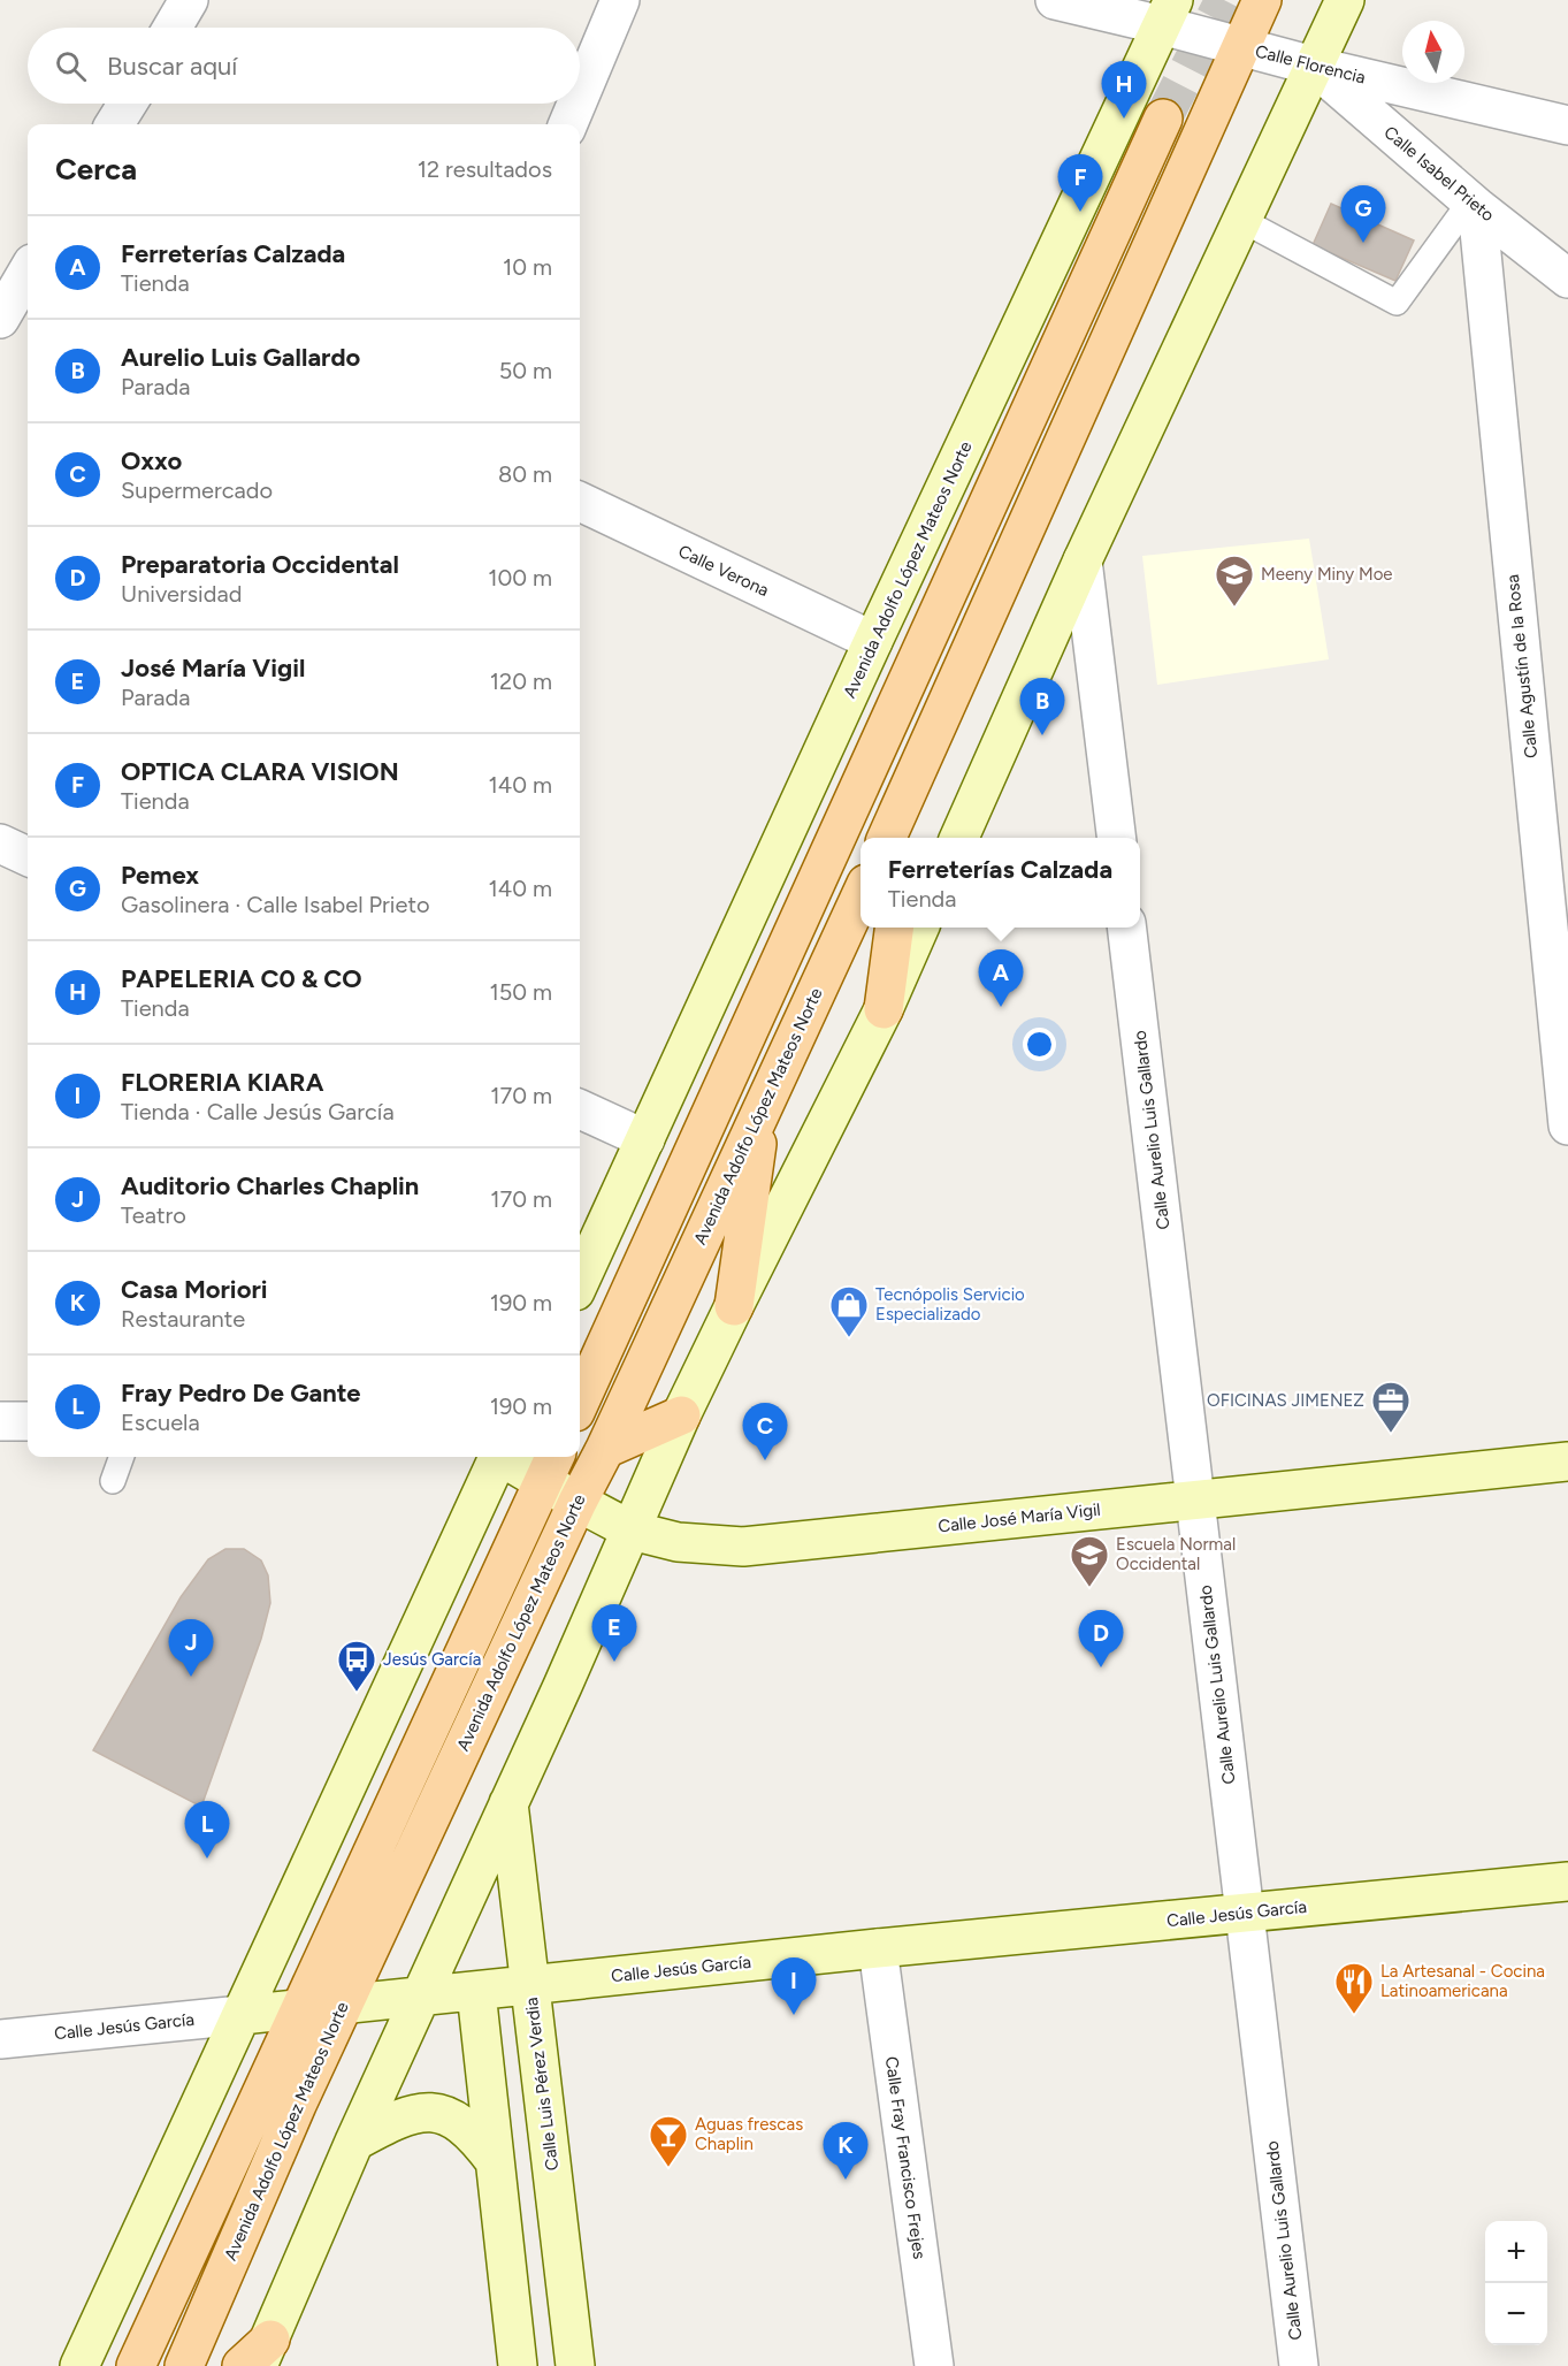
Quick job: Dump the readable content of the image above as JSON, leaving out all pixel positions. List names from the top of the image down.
{
  "streets": {
    "main road": [
      "Avenida Adolfo López Mateos Norte",
      "Calle José María Vigil",
      "Calle Jesús García",
      "Calle Luis Pérez Verdia"
    ],
    "street": [
      "Calle Florencia",
      "Calle Isabel Prieto",
      "Calle Verona",
      "Calle Agustín de la Rosa",
      "Calle Aurelio Luis Gallardo",
      "Calle Fray Francisco Frejes"
    ]
  },
  "crossings": [
    ["Calle Florencia", "Calle Isabel Prieto"],
    ["Calle Florencia", "Avenida Adolfo López Mateos Norte"],
    ["Calle Isabel Prieto", "Calle Agustín de la Rosa"],
    ["Avenida Adolfo López Mateos Norte", "Calle Verona"],
    ["Avenida Adolfo López Mateos Norte", "Calle José María Vigil"],
    ["Avenida Adolfo López Mateos Norte", "Calle Jesús García"],
    ["Calle Aurelio Luis Gallardo", "Calle José María Vigil"],
    ["Calle Aurelio Luis Gallardo", "Calle Jesús García"],
    ["Calle Jesús García", "Calle Luis Pérez Verdia"],
    ["Calle Jesús García", "Calle Fray Francisco Frejes"]
  ],
  "places": {
    "school or university": ["Meeny Miny Moe", "Escuela Normal Occidental"],
    "shop": ["Tecnópolis Servicio Especializado"],
    "office": ["OFICINAS JIMENEZ"],
    "bus stop": ["Jesús García"],
    "restaurant": ["La Artesanal - Cocina Latinoamericana"],
    "bar": ["Aguas frescas Chaplin"]
  },
  "north": "top",
  "page": {
    "search": "Buscar aquí",
    "pins": [
      "H",
      "F",
      "G",
      "B",
      "A",
      "C",
      "E",
      "D",
      "J",
      "L",
      "I",
      "K"
    ],
    "heading": ["Cerca", "12 resultados"],
    "list": [
      {
        "mark": "A",
        "name": "Ferreterías Calzada",
        "note": "Tienda",
        "value": "10 m"
      },
      {
        "mark": "B",
        "name": "Aurelio Luis Gallardo",
        "note": "Parada",
        "value": "50 m"
      },
      {
        "mark": "C",
        "name": "Oxxo",
        "note": "Supermercado",
        "value": "80 m"
      },
      {
        "mark": "D",
        "name": "Preparatoria Occidental",
        "note": "Universidad",
        "value": "100 m"
      },
      {
        "mark": "E",
        "name": "José María Vigil",
        "note": "Parada",
        "value": "120 m"
      },
      {
        "mark": "F",
        "name": "OPTICA CLARA VISION",
        "note": "Tienda",
        "value": "140 m"
      },
      {
        "mark": "G",
        "name": "Pemex",
        "note": "Gasolinera · Calle Isabel Prieto",
        "value": "140 m"
      },
      {
        "mark": "H",
        "name": "PAPELERIA C0 & CO",
        "note": "Tienda",
        "value": "150 m"
      },
      {
        "mark": "I",
        "name": "FLORERIA KIARA",
        "note": "Tienda · Calle Jesús García",
        "value": "170 m"
      },
      {
        "mark": "J",
        "name": "Auditorio Charles Chaplin",
        "note": "Teatro",
        "value": "170 m"
      },
      {
        "mark": "K",
        "name": "Casa Moriori",
        "note": "Restaurante",
        "value": "190 m"
      },
      {
        "mark": "L",
        "name": "Fray Pedro De Gante",
        "note": "Escuela",
        "value": "190 m"
      }
    ],
    "popup": ["Ferreterías Calzada", "Tienda"],
    "map_buttons": ["+", "−"]
  }
}
